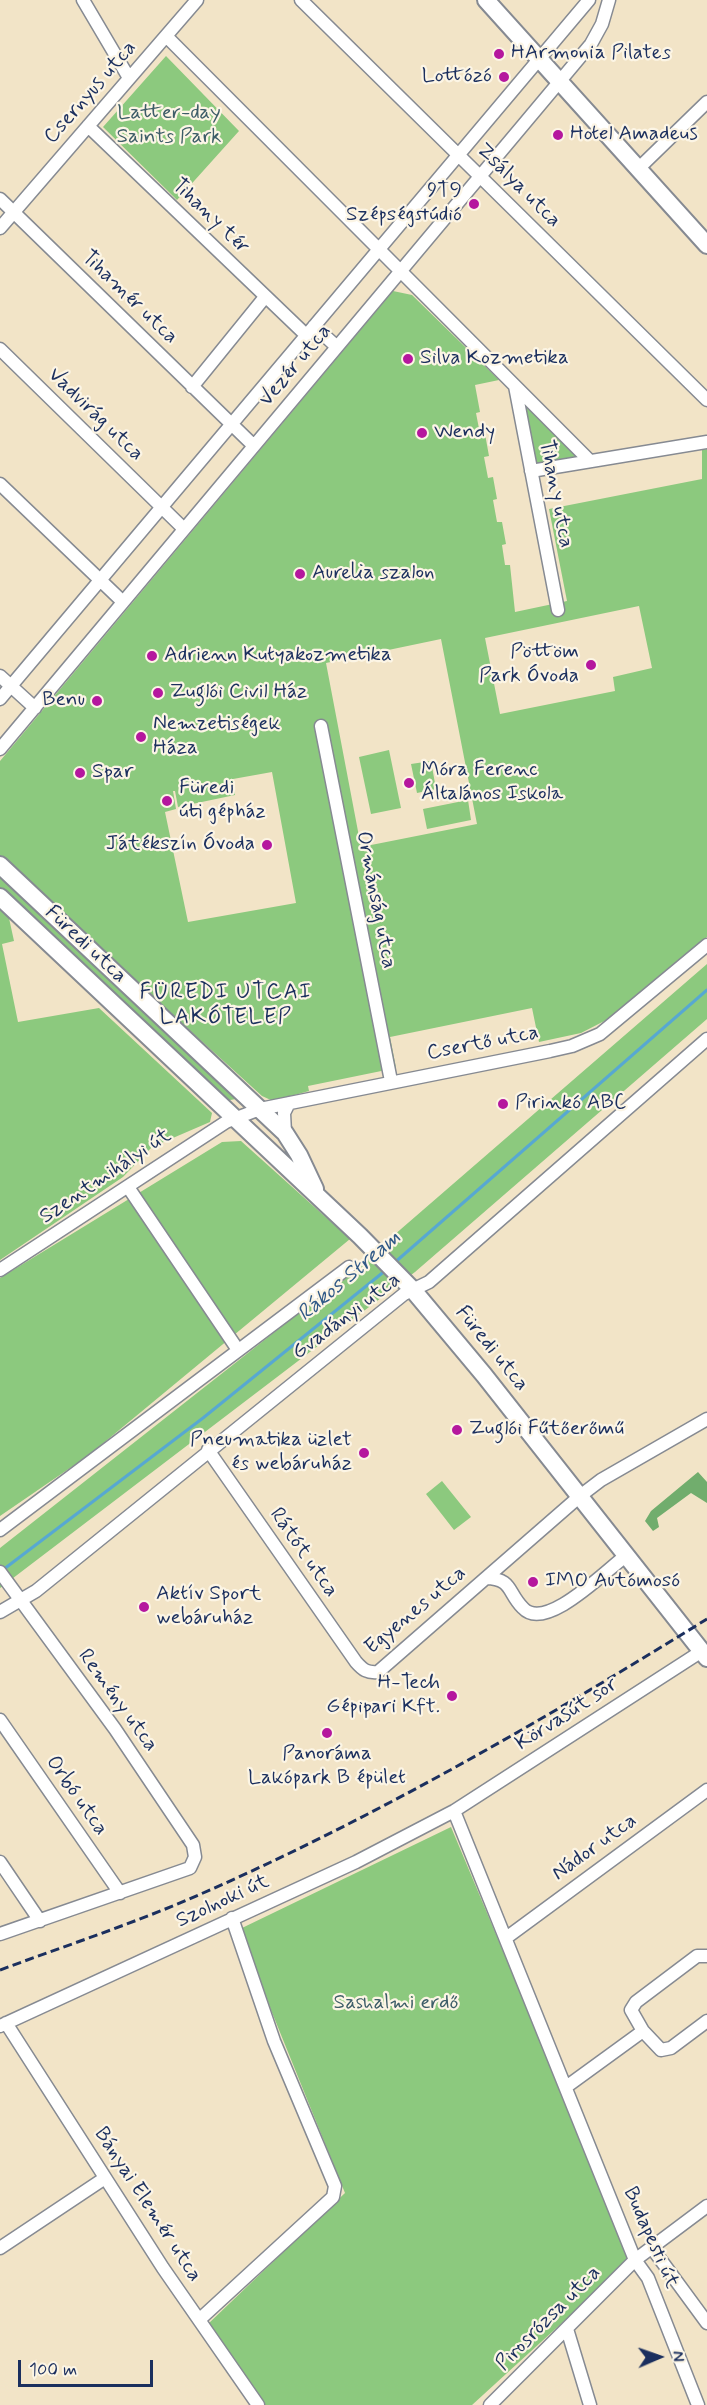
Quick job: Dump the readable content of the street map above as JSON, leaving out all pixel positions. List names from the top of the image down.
{
  "streets": {
    "main road": ["Füredi utca"],
    "street": [
      "Csernyus utca",
      "Zsálya utca",
      "Tihany tér",
      "Tihamér utca",
      "Vezér utca",
      "Vadvirág utca",
      "Tihany utca",
      "Ormánság utca",
      "Csertő utca",
      "Szentmihályi út",
      "Gvadányi utca",
      "Rátót utca",
      "Egyenes utca",
      "Remény utca",
      "Körvasút sor",
      "Orbó utca",
      "Nádor utca",
      "Szolnoki út",
      "Bányai Elemér utca",
      "Budapesti út",
      "Pirosrózsa utca"
    ]
  },
  "crossings": [
    ["Csernyus utca", "Tihany tér"],
    ["Csernyus utca", "Tihamér utca"],
    ["Zsálya utca", "Vezér utca"],
    ["Tihany tér", "Vezér utca"],
    ["Tihamér utca", "Vezér utca"],
    ["Vezér utca", "Vadvirág utca"],
    ["Vezér utca", "Tihany utca"],
    ["Ormánság utca", "Csertő utca"],
    ["Füredi utca", "Csertő utca"],
    ["Füredi utca", "Szentmihályi út"],
    ["Füredi utca", "Gvadányi utca"],
    ["Füredi utca", "Egyenes utca"],
    ["Füredi utca", "Körvasút sor"],
    ["Csertő utca", "Szentmihályi út"],
    ["Gvadányi utca", "Rátót utca"],
    ["Gvadányi utca", "Remény utca"],
    ["Rátót utca", "Egyenes utca"],
    ["Remény utca", "Orbó utca"],
    ["Körvasút sor", "Szolnoki út"],
    ["Körvasút sor", "Budapesti út"],
    ["Nádor utca", "Budapesti út"],
    ["Szolnoki út", "Bányai Elemér utca"],
    ["Szolnoki út", "Budapesti út"],
    ["Budapesti út", "Pirosrózsa utca"]
  ],
  "districts": ["FÜREDI UTCAI LAKÓTELEP"],
  "water": ["Rákos Stream"],
  "parks": ["Latter-day Saints Park", "Sashalmi erdő"],
  "places": [
    "HArmonia Pilates",
    "Lottózó",
    "Hotel Amadeus",
    "9T9 Szépségstúdió",
    "Silva Kozmetika",
    "Wendy",
    "Aurelia szalon",
    "Adrienn Kutyakozmetika",
    "Pöttöm Park Óvoda",
    "Zuglói Civil Ház",
    "Benu",
    "Nemzetiségek Háza",
    "Spar",
    "Móra Ferenc Általános Iskola",
    "Füredi úti gépház",
    "Játékszín Óvoda",
    "Pirinkó ABC",
    "Zuglói Fűtőerőmű",
    "Pneumatika üzlet és webáruház",
    "IMO Autómosó",
    "Aktív Sport webáruház",
    "H-Tech Gépipari Kft.",
    "Panoráma Lakópark B épület"
  ],
  "scale_bar": "100 m",
  "north": "right"
}
